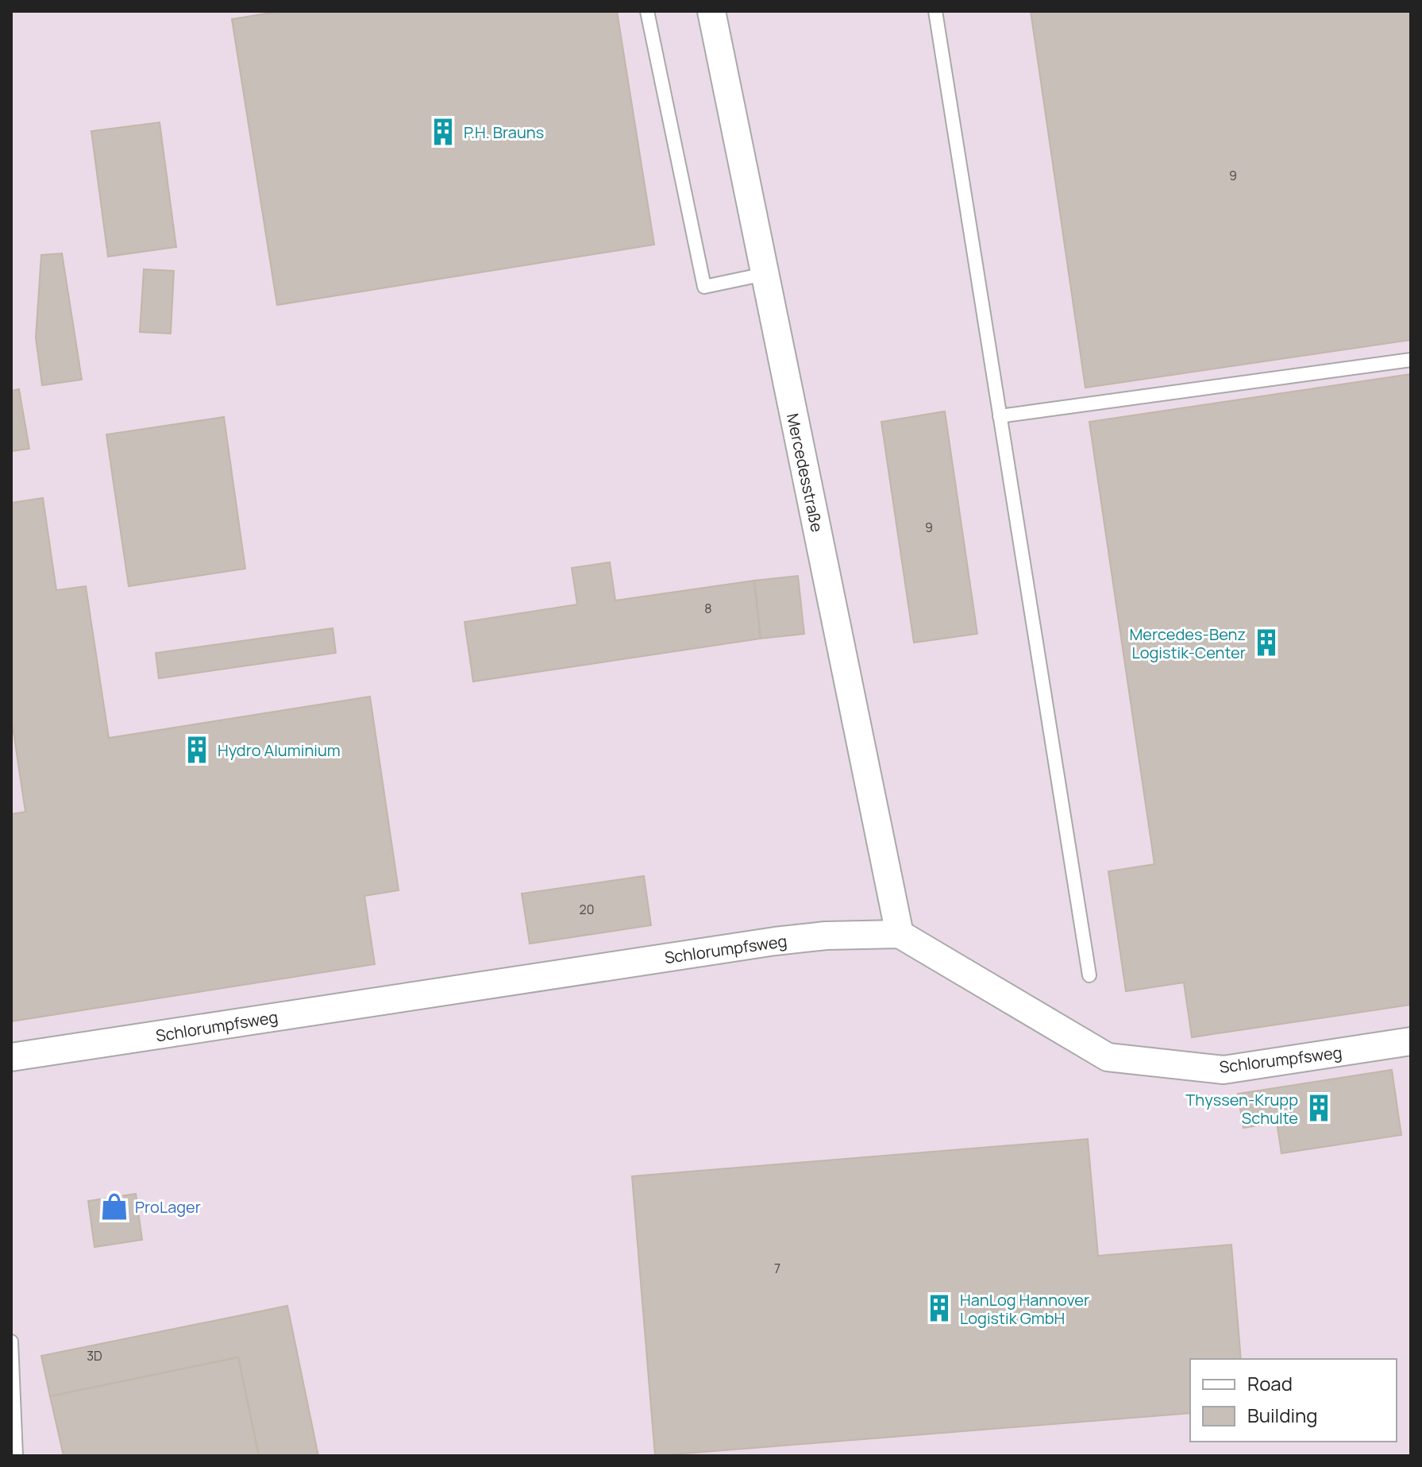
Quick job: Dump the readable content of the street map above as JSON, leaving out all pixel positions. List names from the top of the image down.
{
  "streets": {
    "street": ["Mercedesstraße", "Schlorumpfsweg"]
  },
  "crossings": [
    ["Mercedesstraße", "Schlorumpfsweg"]
  ],
  "places": {
    "building": [
      "P.H. Brauns",
      "Mercedes-Benz Logistik-Center",
      "Hydro Aluminium",
      "Thyssen-Krupp Schulte",
      "HanLog Hannover Logistik GmbH"
    ],
    "shop": ["ProLager"]
  },
  "house_numbers": [
    "9",
    "9",
    "8",
    "20",
    "7",
    "3D"
  ],
  "legend": ["Road", "Building"]
}
